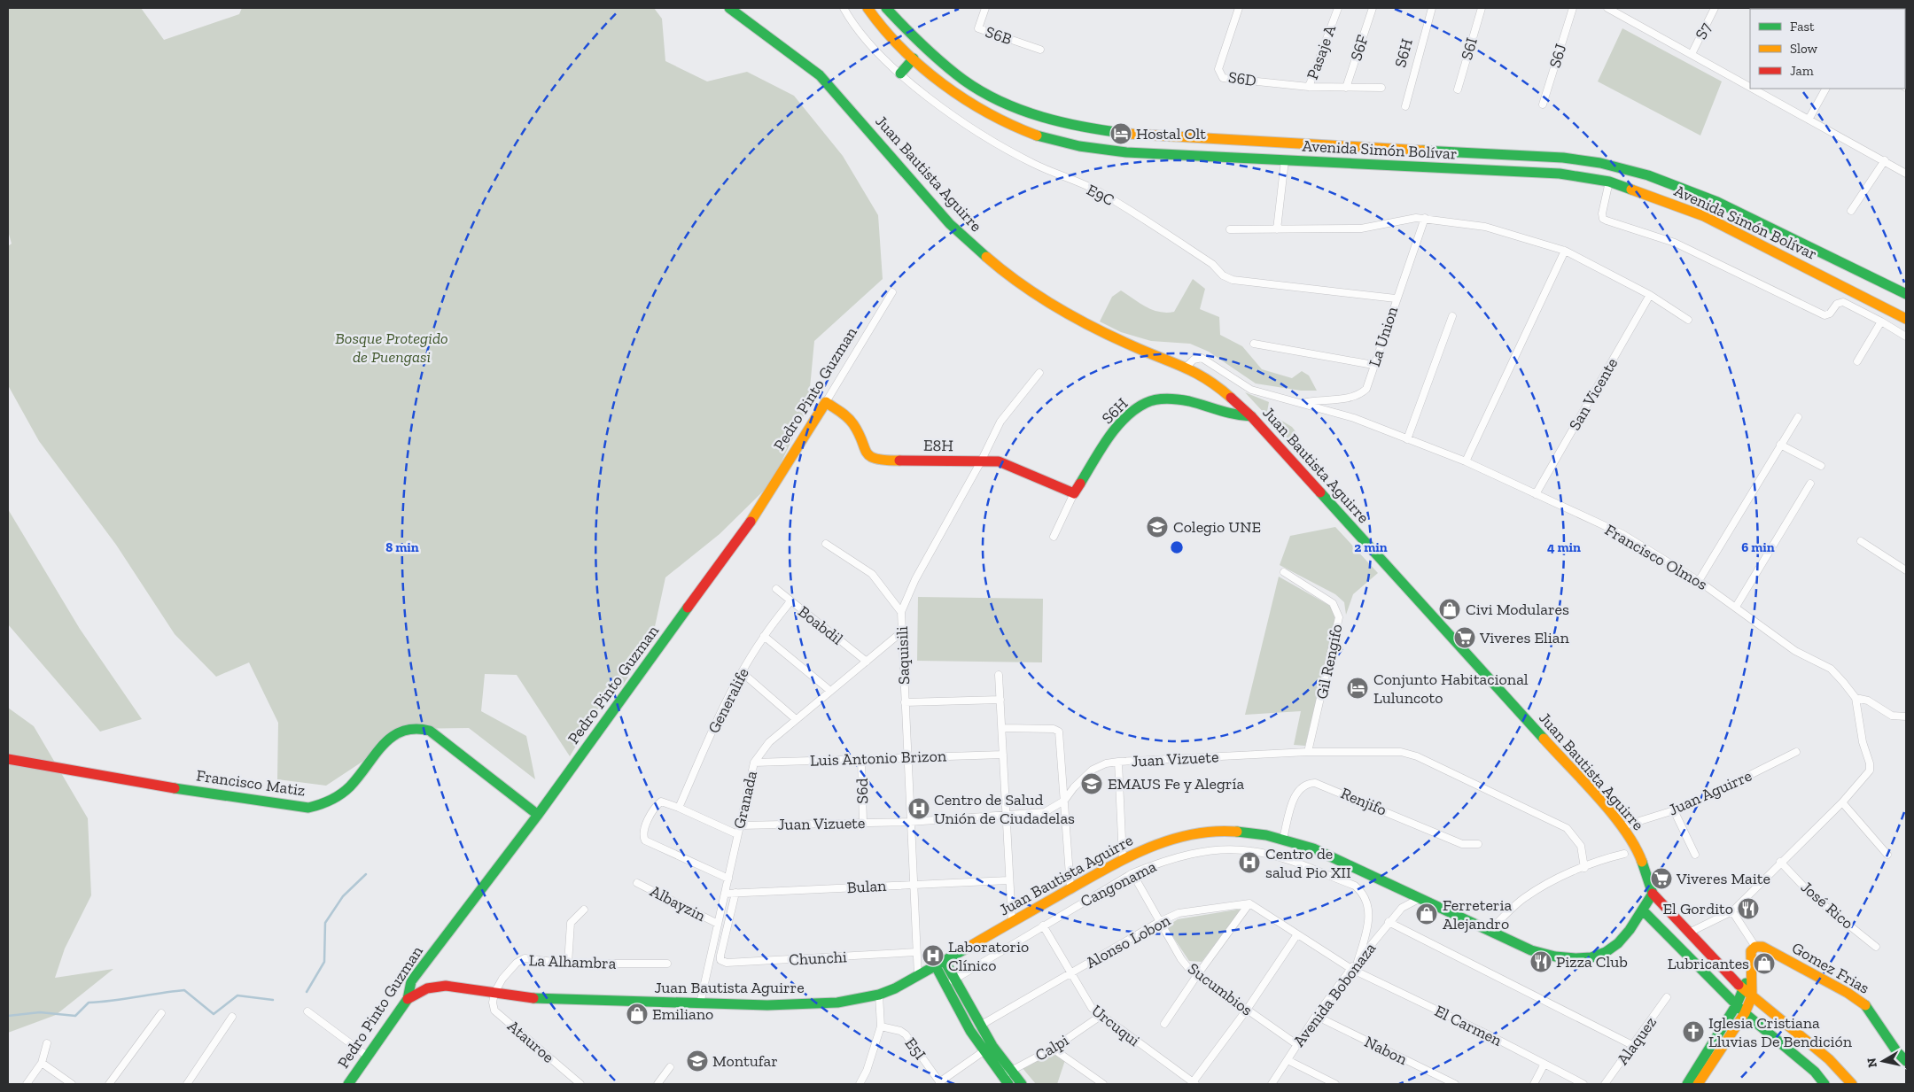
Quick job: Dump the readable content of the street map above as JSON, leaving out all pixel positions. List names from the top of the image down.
{
  "streets": {
    "main road": [
      "S6H",
      "Avenida Simón Bolívar",
      "Juan Bautista Aguirre",
      "Pedro Pinto Guzman",
      "E8H",
      "Francisco Matiz",
      "Gomez Frias"
    ],
    "street": [
      "S7",
      "S6B",
      "S6F",
      "S6I",
      "Pasaje A",
      "S6J",
      "S6D",
      "E9C",
      "La Union",
      "San Vicente",
      "Francisco Olmos",
      "Boabdil",
      "Saquisili",
      "Gil Rengifo",
      "Generalife",
      "Luis Antonio Brizon",
      "Juan Vizuete",
      "S6d",
      "Juan Aguirre",
      "Granada",
      "Renjifo",
      "Cangonama",
      "Bulan",
      "Albayzin",
      "José Rico",
      "Alonso Lobon",
      "Chunchi",
      "La Alhambra",
      "Sucumbios",
      "Avenida Bobonaza",
      "Urcuqui",
      "El Carmen",
      "Alaquez",
      "Atauroe",
      "Calpi",
      "E5I",
      "Nabon"
    ]
  },
  "crossings": [
    ["S6F", "Pasaje A"],
    ["Pasaje A", "S6D"],
    ["S6H", "Juan Bautista Aguirre"],
    ["S6H", "E8H"],
    ["Juan Bautista Aguirre", "Pedro Pinto Guzman"],
    ["Juan Bautista Aguirre", "Francisco Olmos"],
    ["Juan Bautista Aguirre", "Saquisili"],
    ["Juan Bautista Aguirre", "Juan Aguirre"],
    ["Juan Bautista Aguirre", "Granada"],
    ["Juan Bautista Aguirre", "Renjifo"],
    ["Juan Bautista Aguirre", "La Alhambra"],
    ["Juan Bautista Aguirre", "Avenida Bobonaza"],
    ["Juan Bautista Aguirre", "Atauroe"],
    ["E9C", "La Union"],
    ["La Union", "Francisco Olmos"],
    ["Pedro Pinto Guzman", "E8H"],
    ["Pedro Pinto Guzman", "Francisco Matiz"],
    ["San Vicente", "Francisco Olmos"],
    ["E8H", "Saquisili"],
    ["Boabdil", "Generalife"],
    ["Boabdil", "Granada"],
    ["Saquisili", "Luis Antonio Brizon"],
    ["Saquisili", "Juan Vizuete"],
    ["Saquisili", "Granada"],
    ["Saquisili", "Bulan"],
    ["Saquisili", "Chunchi"],
    ["Gil Rengifo", "Juan Vizuete"],
    ["Luis Antonio Brizon", "S6d"],
    ["Luis Antonio Brizon", "Granada"],
    ["Juan Vizuete", "S6d"],
    ["Juan Vizuete", "Granada"],
    ["Granada", "Bulan"],
    ["Granada", "Albayzin"],
    ["Cangonama", "Sucumbios"],
    ["Cangonama", "Avenida Bobonaza"],
    ["Cangonama", "Urcuqui"],
    ["Bulan", "Chunchi"],
    ["Alonso Lobon", "Sucumbios"],
    ["Alonso Lobon", "Urcuqui"],
    ["La Alhambra", "Atauroe"],
    ["Sucumbios", "Avenida Bobonaza"],
    ["Avenida Bobonaza", "El Carmen"],
    ["Avenida Bobonaza", "Nabon"],
    ["Urcuqui", "Calpi"]
  ],
  "parks": ["Bosque Protegido de Puengasi"],
  "places": {
    "hotel": ["Hostal Olt", "Conjunto Habitacional Luluncoto"],
    "school or university": ["Colegio UNE", "EMAUS Fe y Alegría", "Montufar"],
    "shop": [
      "Civi Modulares",
      "Ferreteria Alejandro",
      "Lubricantes",
      "Emiliano"
    ],
    "supermarket": ["Viveres Elian", "Viveres Maite"],
    "hospital": ["Centro de Salud Unión de Ciudadelas", "Centro de salud Pio XII", "Laboratorio Clínico"],
    "restaurant": ["El Gordito", "Pizza Club"],
    "church": ["Iglesia Cristiana Lluvias De Bendición"]
  },
  "legend": ["Fast", "Slow", "Jam"],
  "north": "left",
  "rings": [
    "2 min",
    "4 min",
    "6 min",
    "8 min"
  ]
}
